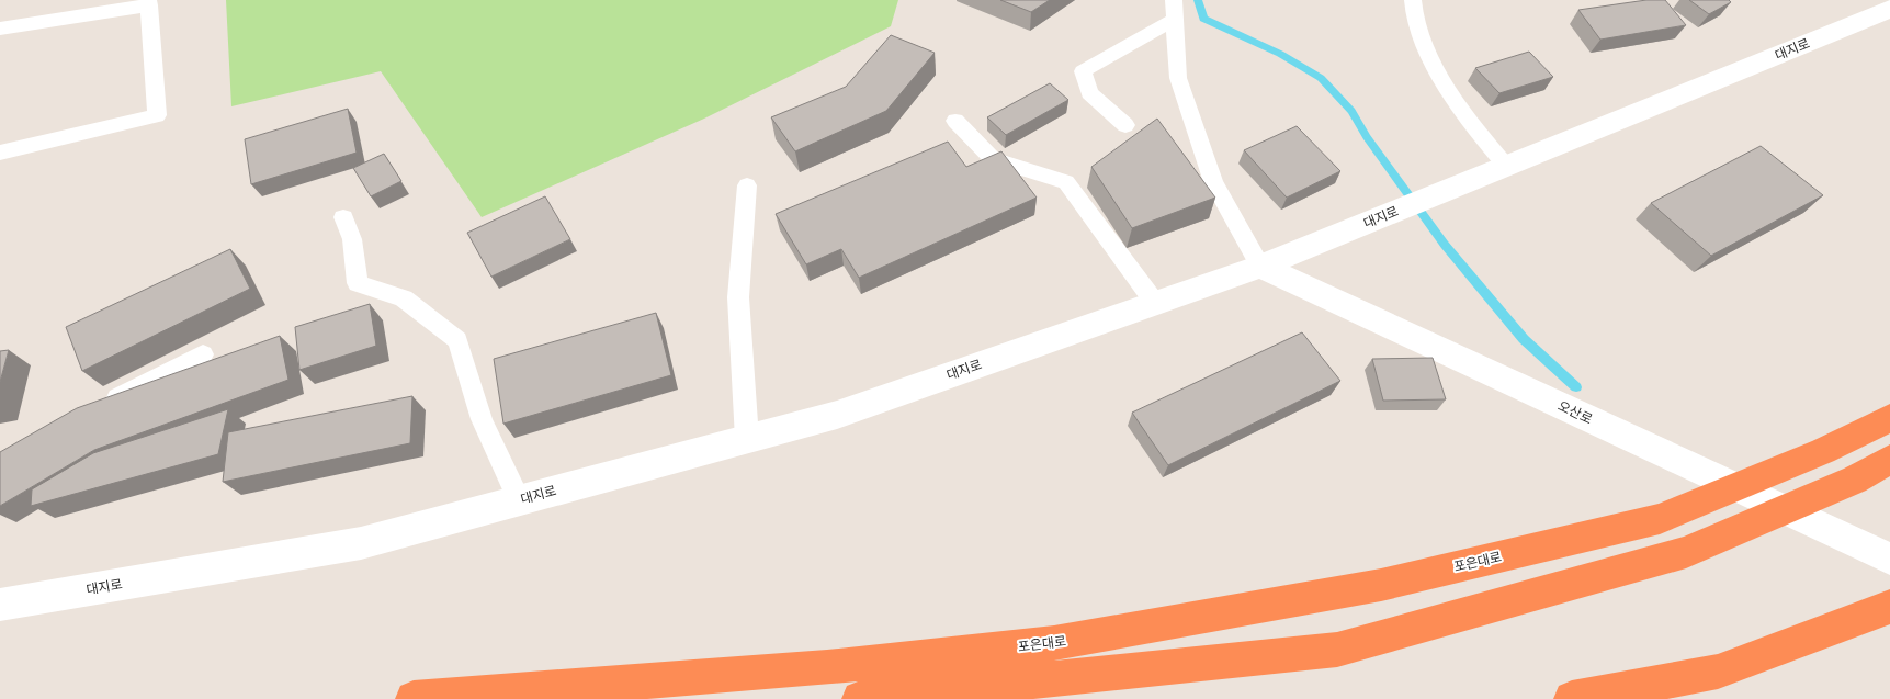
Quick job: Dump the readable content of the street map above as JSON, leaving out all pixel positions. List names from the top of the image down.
{
  "streets": {
    "highway": ["포은대로"],
    "main road": ["대지로", "오산로"]
  },
  "crossings": [
    ["대지로", "오산로"]
  ]
}
